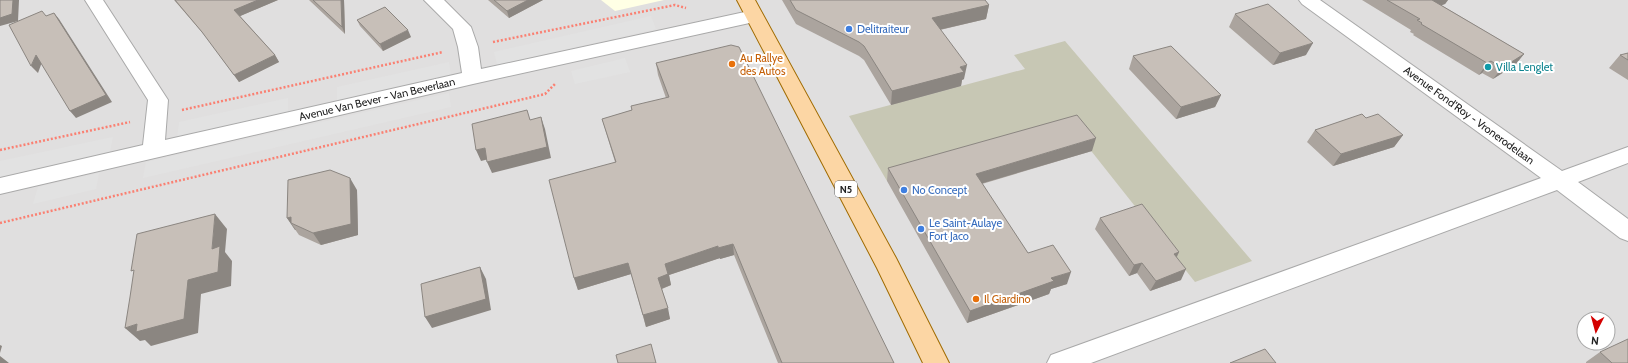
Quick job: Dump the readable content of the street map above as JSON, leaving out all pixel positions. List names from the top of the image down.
{
  "streets": {
    "main road": ["N5"],
    "street": ["Avenue Van Bever - Van Beverlaan", "Avenue Fond'Roy - Vronerodelaan"]
  },
  "crossings": [
    ["Avenue Van Bever - Van Beverlaan", "N5"]
  ],
  "places": [
    "Delitraiteur",
    "Au Rallye des Autos",
    "Villa Lenglet",
    "No Concept",
    "Le Saint-Aulaye Fort Jaco",
    "Il Giardino"
  ],
  "north": "bottom"
}
